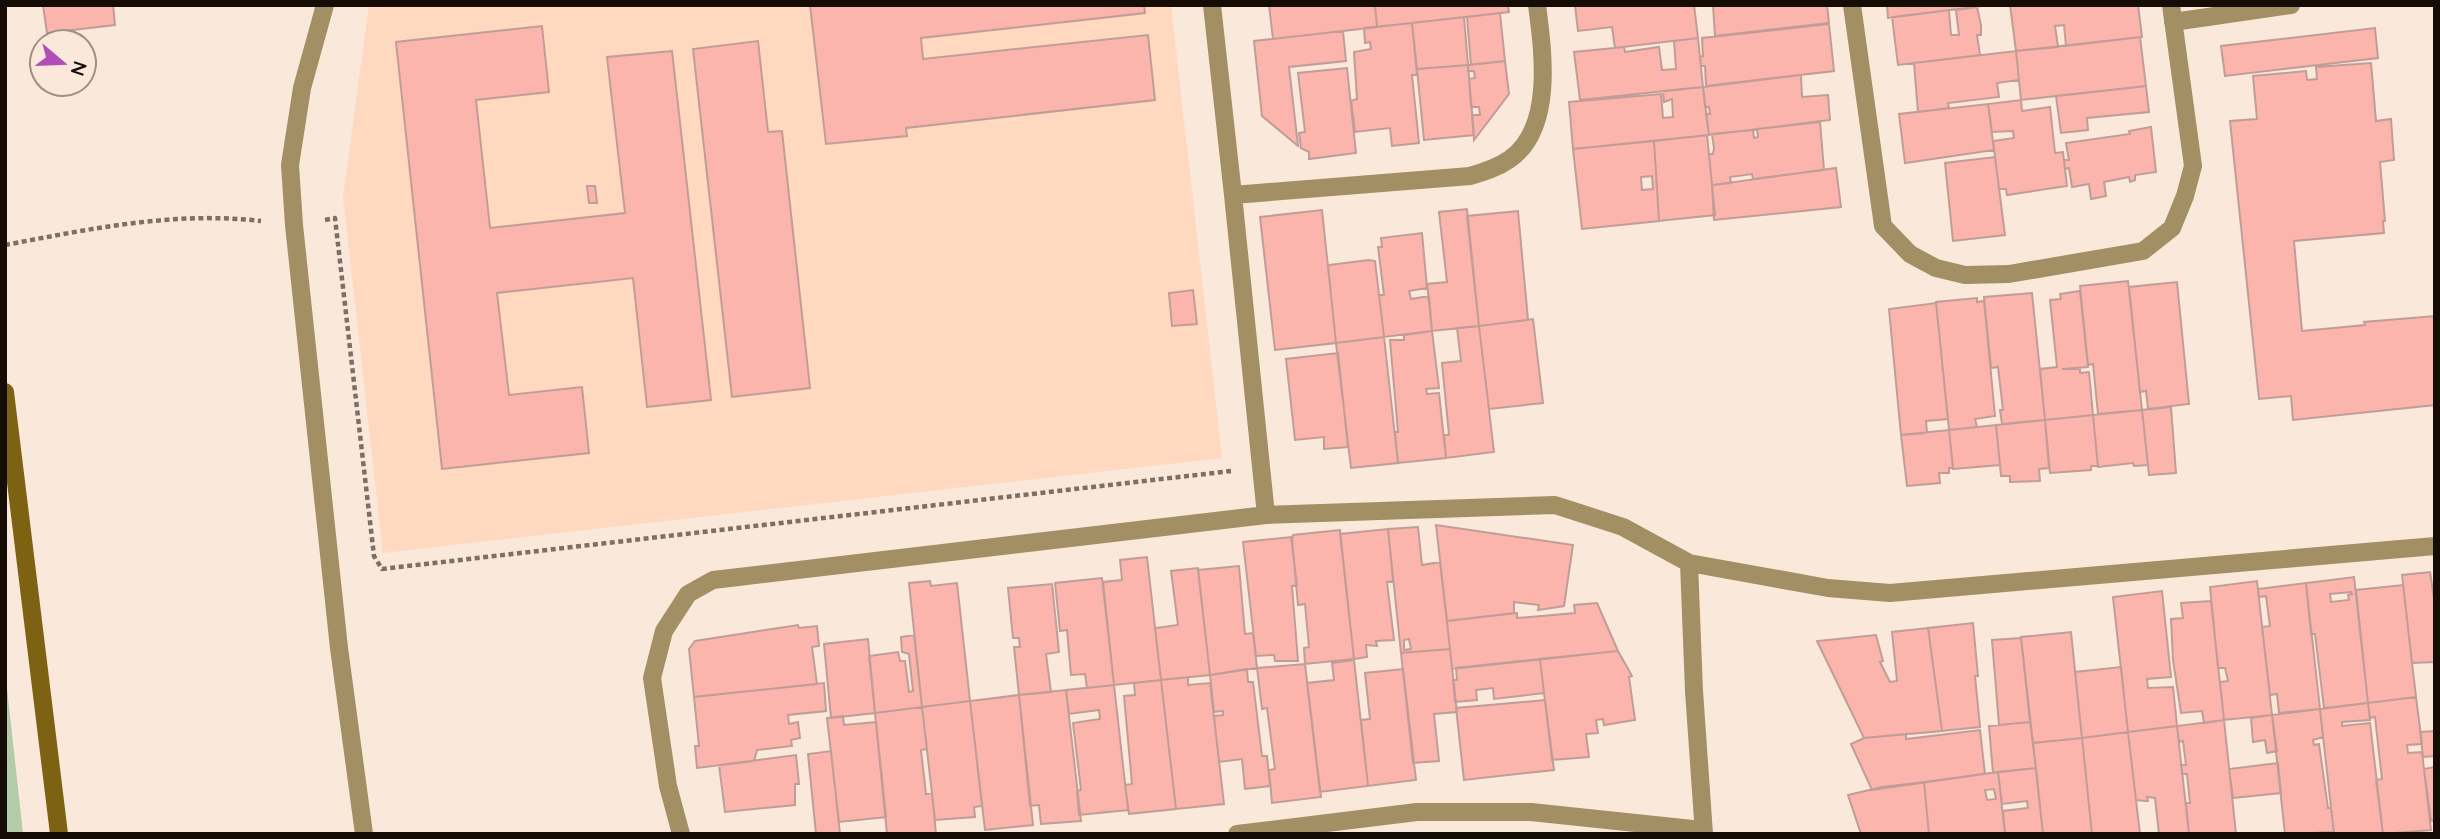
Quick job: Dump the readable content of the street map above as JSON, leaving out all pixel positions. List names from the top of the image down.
{
  "north": "right"
}
